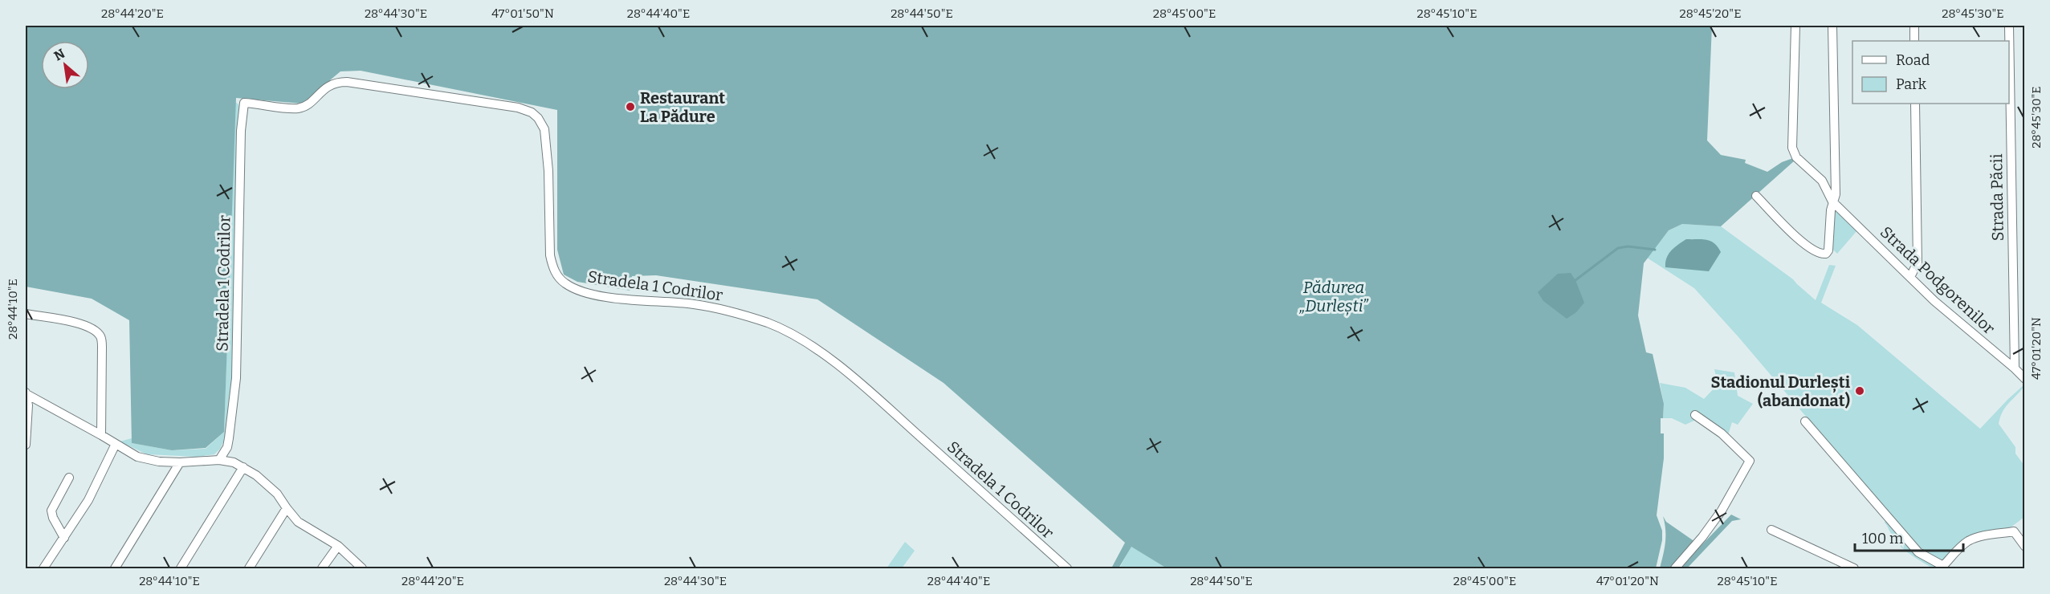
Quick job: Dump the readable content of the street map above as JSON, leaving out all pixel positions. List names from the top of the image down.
{
  "streets": {
    "street": ["Strada Păcii", "Strada Podgorenilor", "Stradela 1 Codrilor"]
  },
  "crossings": [
    ["Strada Păcii", "Strada Podgorenilor"]
  ],
  "parks": ["Pădurea „Durlești”"],
  "places": ["Restaurant La Pădure", "Stadionul Durlești (abandonat)"],
  "legend": ["Road", "Park"],
  "scale_bar": "100 m",
  "north": "top left",
  "coordinates": [
    "28°44'20\"E",
    "28°44'30\"E",
    "47°01'50\"N",
    "28°44'40\"E",
    "28°44'50\"E",
    "28°45'00\"E",
    "28°45'10\"E",
    "28°45'20\"E",
    "28°45'30\"E",
    "28°44'10\"E",
    "47°01'20\"N"
  ]
}
